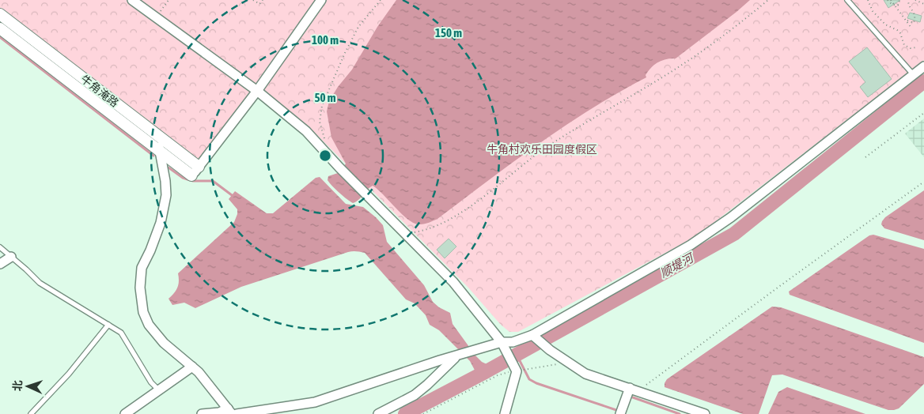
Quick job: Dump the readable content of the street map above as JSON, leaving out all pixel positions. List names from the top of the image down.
{
  "streets": {
    "street": ["牛角淹路"]
  },
  "water": ["顺堤河"],
  "parks": ["牛角村欢乐田园度假区"],
  "north": "left",
  "rings": ["150 m", "100 m", "50 m"]
}
